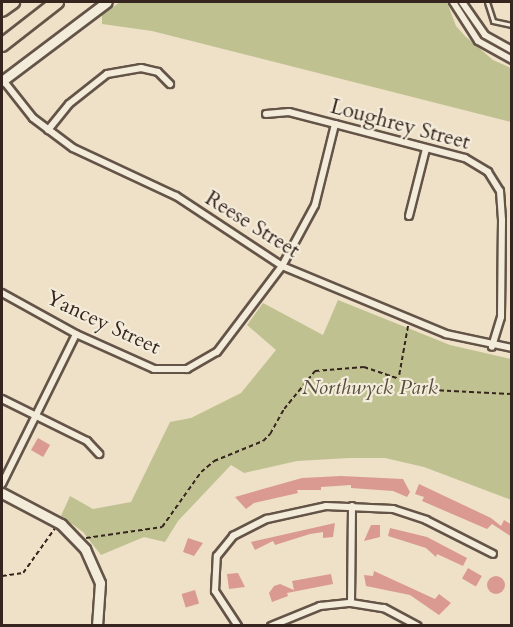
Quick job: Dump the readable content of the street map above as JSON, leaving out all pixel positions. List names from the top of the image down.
{
  "streets": {
    "street": ["Loughrey Street", "Reese Street", "Yancey Street"]
  },
  "crossings": [
    ["Loughrey Street", "Reese Street"],
    ["Loughrey Street", "Yancey Street"],
    ["Reese Street", "Yancey Street"]
  ],
  "parks": ["Northwyck Park"]
}
